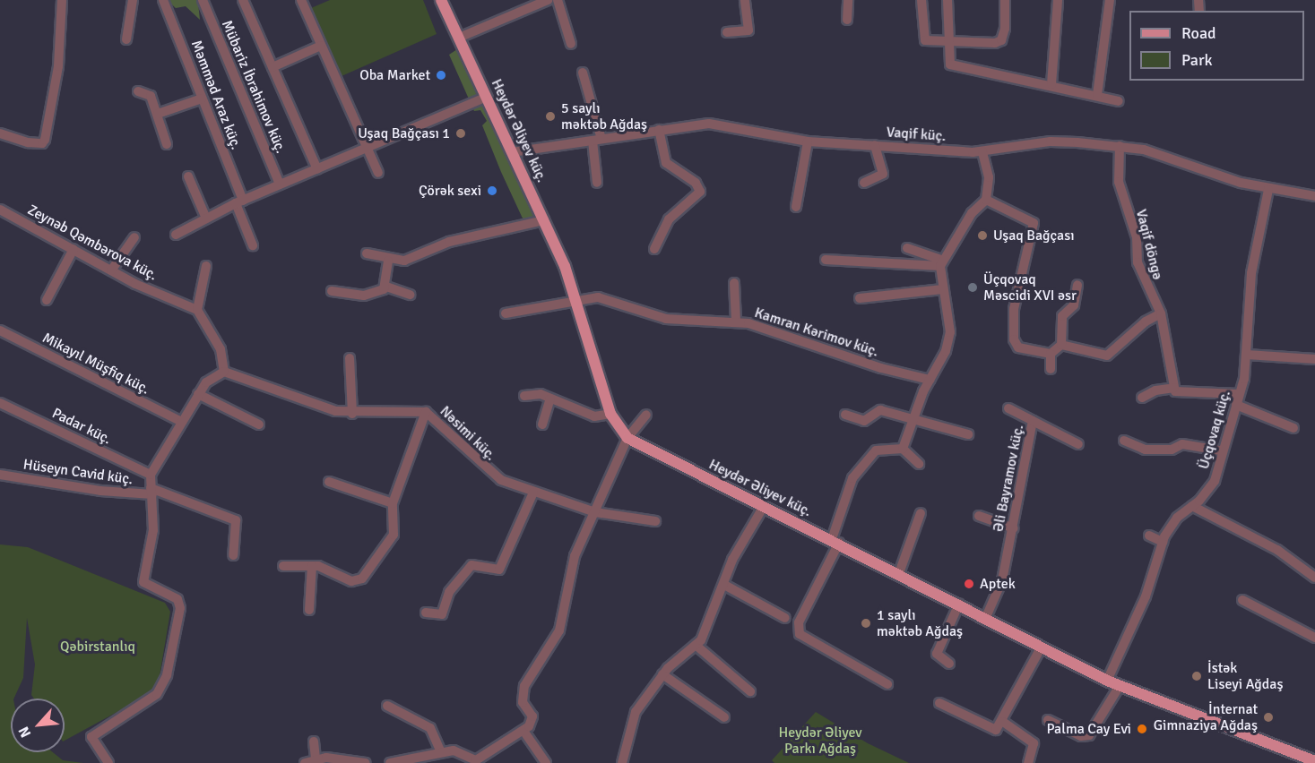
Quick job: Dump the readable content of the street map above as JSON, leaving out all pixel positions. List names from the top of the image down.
{
  "streets": {
    "main road": ["Heydər Əliyev küç."],
    "street": [
      "Mübariz İbrahimov küç.",
      "Məmməd Araz küç.",
      "Vaqif küç.",
      "Zeynəb Qəmbərova küç.",
      "Vaqif döngə",
      "Kamran Kərimov küç.",
      "Mikayıl Müşfiq küç.",
      "Padar küç.",
      "Üçqovaq küç.",
      "Nəsimi küç.",
      "Hüseyn Cavid küç.",
      "Əli Bayramov küç."
    ]
  },
  "crossings": [
    ["Heydər Əliyev küç.", "Vaqif küç."],
    ["Heydər Əliyev küç.", "Kamran Kərimov küç."],
    ["Heydər Əliyev küç.", "Üçqovaq küç."],
    ["Heydər Əliyev küç.", "Əli Bayramov küç."],
    ["Vaqif küç.", "Vaqif döngə"],
    ["Vaqif küç.", "Üçqovaq küç."]
  ],
  "parks": ["Qəbirstanlıq", "Heydər Əliyev Parkı Ağdaş"],
  "places": [
    "Oba Market",
    "5 saylı məktəb Ağdaş",
    "Uşaq Bağçası 1",
    "Çörək sexi",
    "Uşaq Bağçası",
    "Üçqovaq Məscidi XVI əsr",
    "Aptek",
    "1 saylı məktəb Ağdaş",
    "İstək Liseyi Ağdaş",
    "İnternat Gimnaziya Ağdaş",
    "Palma Cay Evi"
  ],
  "legend": ["Road", "Park"],
  "north": "bottom left"
}
